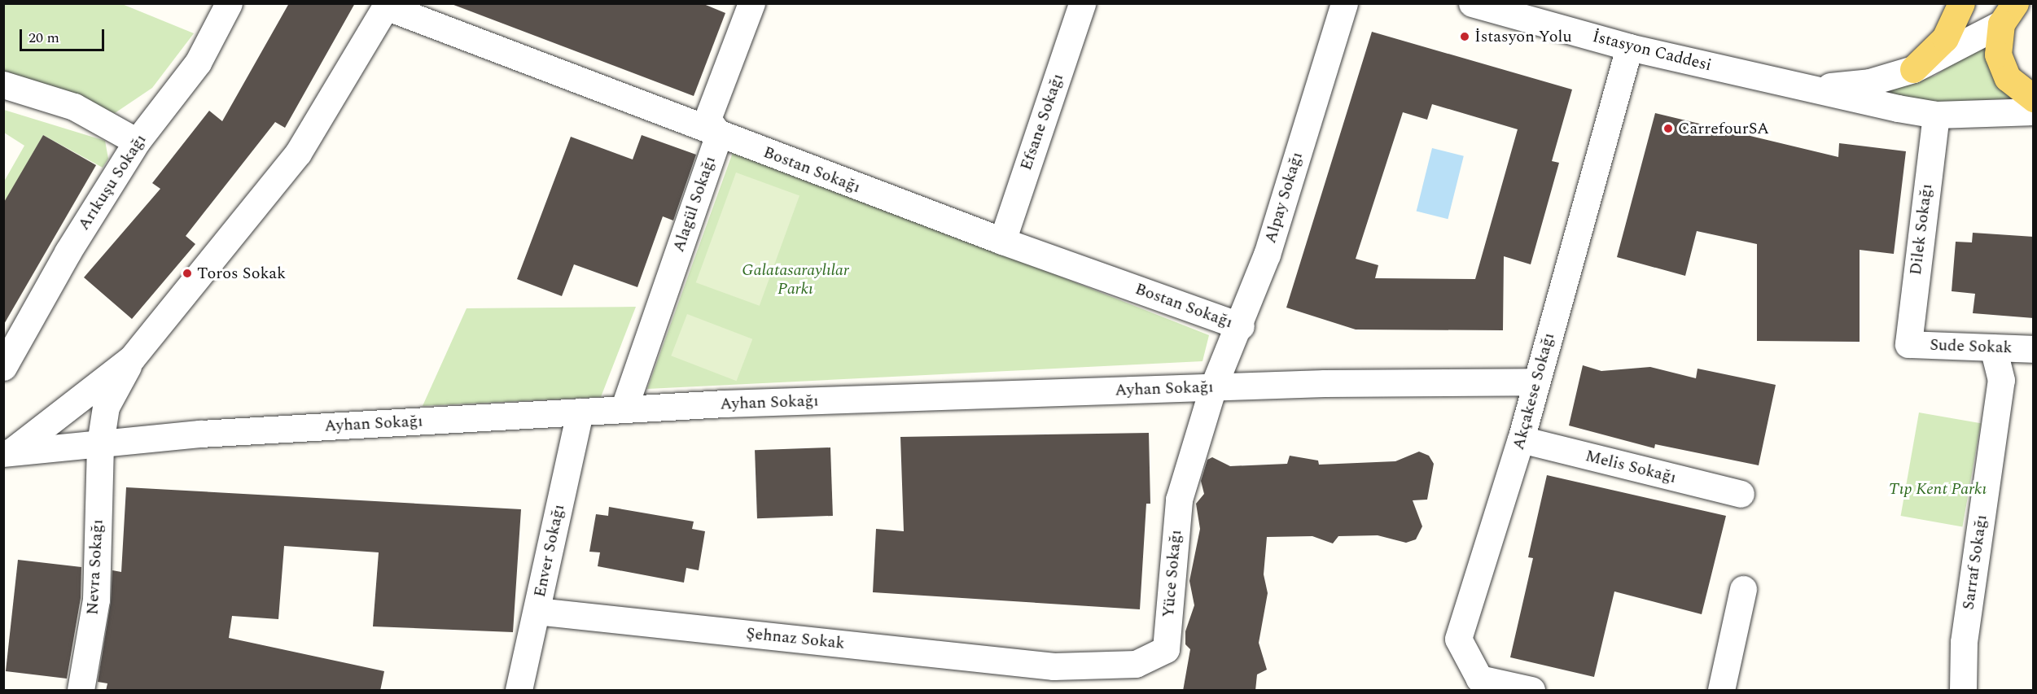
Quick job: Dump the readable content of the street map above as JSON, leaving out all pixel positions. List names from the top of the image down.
{
  "streets": {
    "street": [
      "İstasyon Caddesi",
      "Efsane Sokağı",
      "Bostan Sokağı",
      "Arıkuşu Sokağı",
      "Alpay Sokağı",
      "Alagül Sokağı",
      "Dilek Sokağı",
      "Sude Sokak",
      "Ayhan Sokağı",
      "Akçakese Sokağı",
      "Melis Sokağı",
      "Enver Sokağı",
      "Sarraf Sokağı",
      "Nevra Sokağı",
      "Yüce Sokağı",
      "Şehnaz Sokak"
    ]
  },
  "crossings": [
    ["İstasyon Caddesi", "Dilek Sokağı"],
    ["İstasyon Caddesi", "Akçakese Sokağı"],
    ["Efsane Sokağı", "Bostan Sokağı"],
    ["Bostan Sokağı", "Alpay Sokağı"],
    ["Bostan Sokağı", "Alagül Sokağı"],
    ["Alpay Sokağı", "Ayhan Sokağı"],
    ["Alpay Sokağı", "Yüce Sokağı"],
    ["Alagül Sokağı", "Ayhan Sokağı"],
    ["Dilek Sokağı", "Sude Sokak"],
    ["Sude Sokak", "Sarraf Sokağı"],
    ["Ayhan Sokağı", "Akçakese Sokağı"],
    ["Ayhan Sokağı", "Enver Sokağı"],
    ["Ayhan Sokağı", "Nevra Sokağı"],
    ["Ayhan Sokağı", "Yüce Sokağı"],
    ["Akçakese Sokağı", "Melis Sokağı"],
    ["Enver Sokağı", "Şehnaz Sokak"],
    ["Yüce Sokağı", "Şehnaz Sokak"]
  ],
  "parks": ["Galatasaraylılar Parkı", "Tıp Kent Parkı"],
  "places": ["İstasyon Yolu", "CarrefourSA", "Toros Sokak"],
  "scale_bar": "20 m"
}
